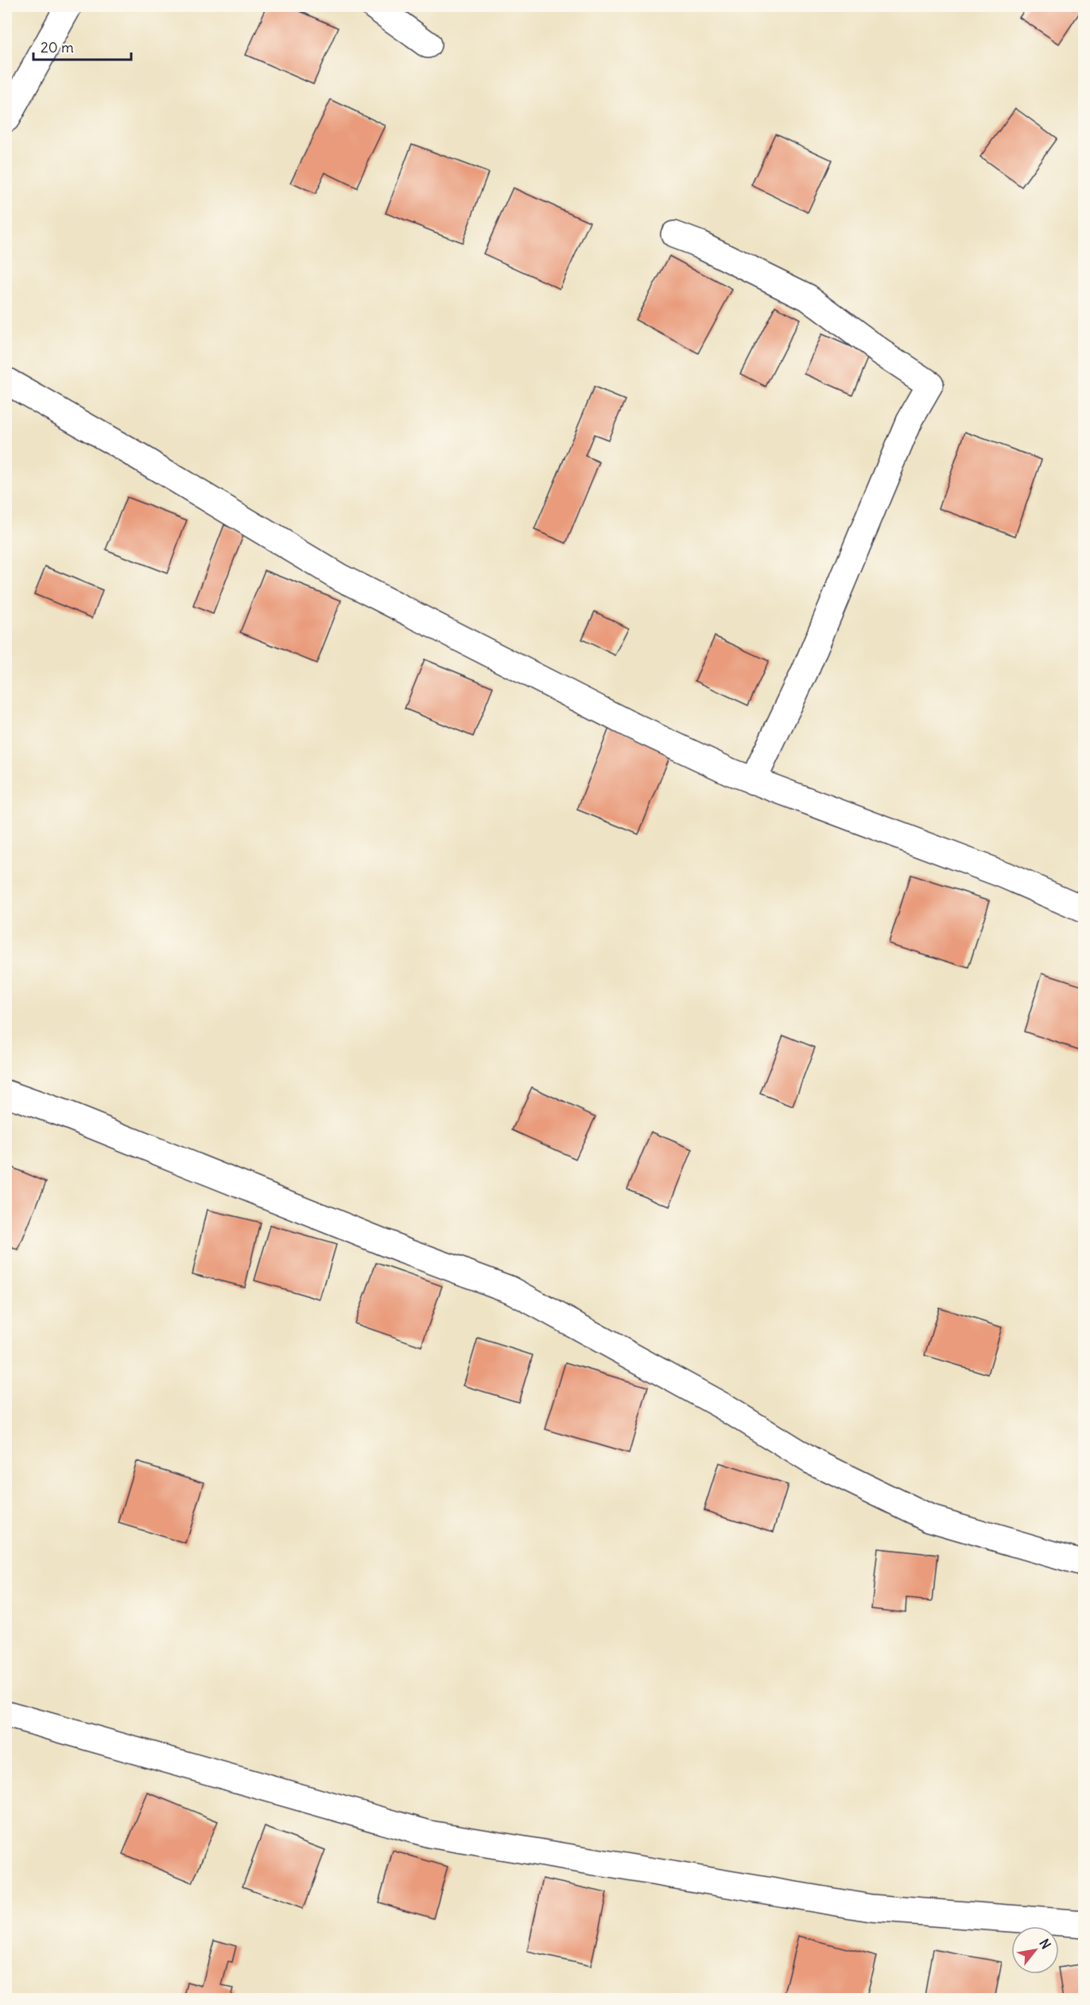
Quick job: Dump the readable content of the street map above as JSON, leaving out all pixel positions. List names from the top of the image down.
{
  "scale_bar": "20 m",
  "north": "top right"
}
